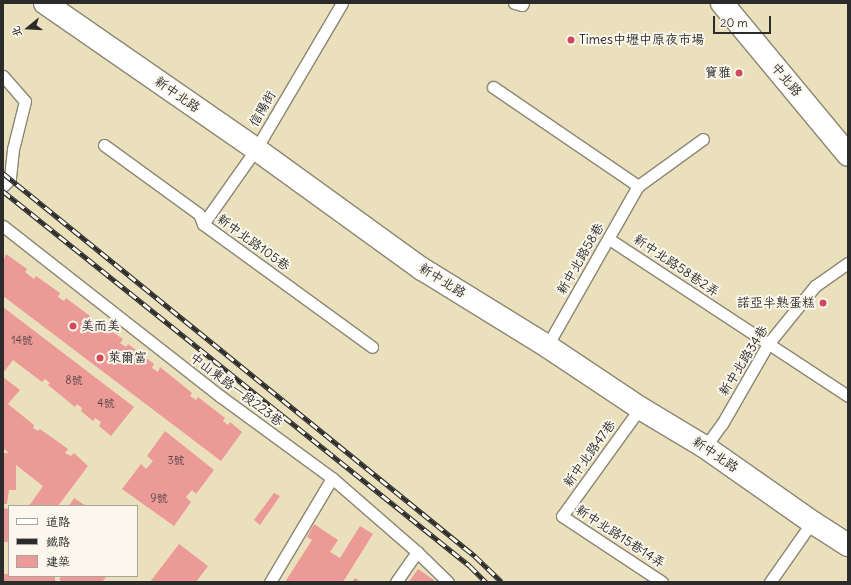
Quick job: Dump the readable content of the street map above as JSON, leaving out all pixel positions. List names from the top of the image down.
{
  "streets": {
    "street": ["中北路", "新中北路"],
    "lane": [
      "信陽街",
      "新中北路105巷",
      "新中北路58巷",
      "新中北路58巷2弄",
      "新中北路34巷",
      "中山東路一段223巷",
      "新中北路47巷",
      "新中北路15巷14弄"
    ]
  },
  "crossings": [
    ["新中北路", "信陽街"],
    ["新中北路", "新中北路58巷"],
    ["新中北路", "新中北路34巷"],
    ["新中北路", "新中北路47巷"],
    ["信陽街", "新中北路105巷"],
    ["新中北路58巷", "新中北路58巷2弄"],
    ["新中北路58巷2弄", "新中北路34巷"],
    ["新中北路47巷", "新中北路15巷14弄"]
  ],
  "places": [
    "Times中壢中原夜市場",
    "寶雅",
    "諾亞半熟蛋糕",
    "美而美",
    "萊爾富"
  ],
  "house_numbers": [
    "14號",
    "8號",
    "4號",
    "3號",
    "9號"
  ],
  "legend": ["道路", "鐵路", "建築"],
  "scale_bar": "20 m",
  "north": "left"
}
